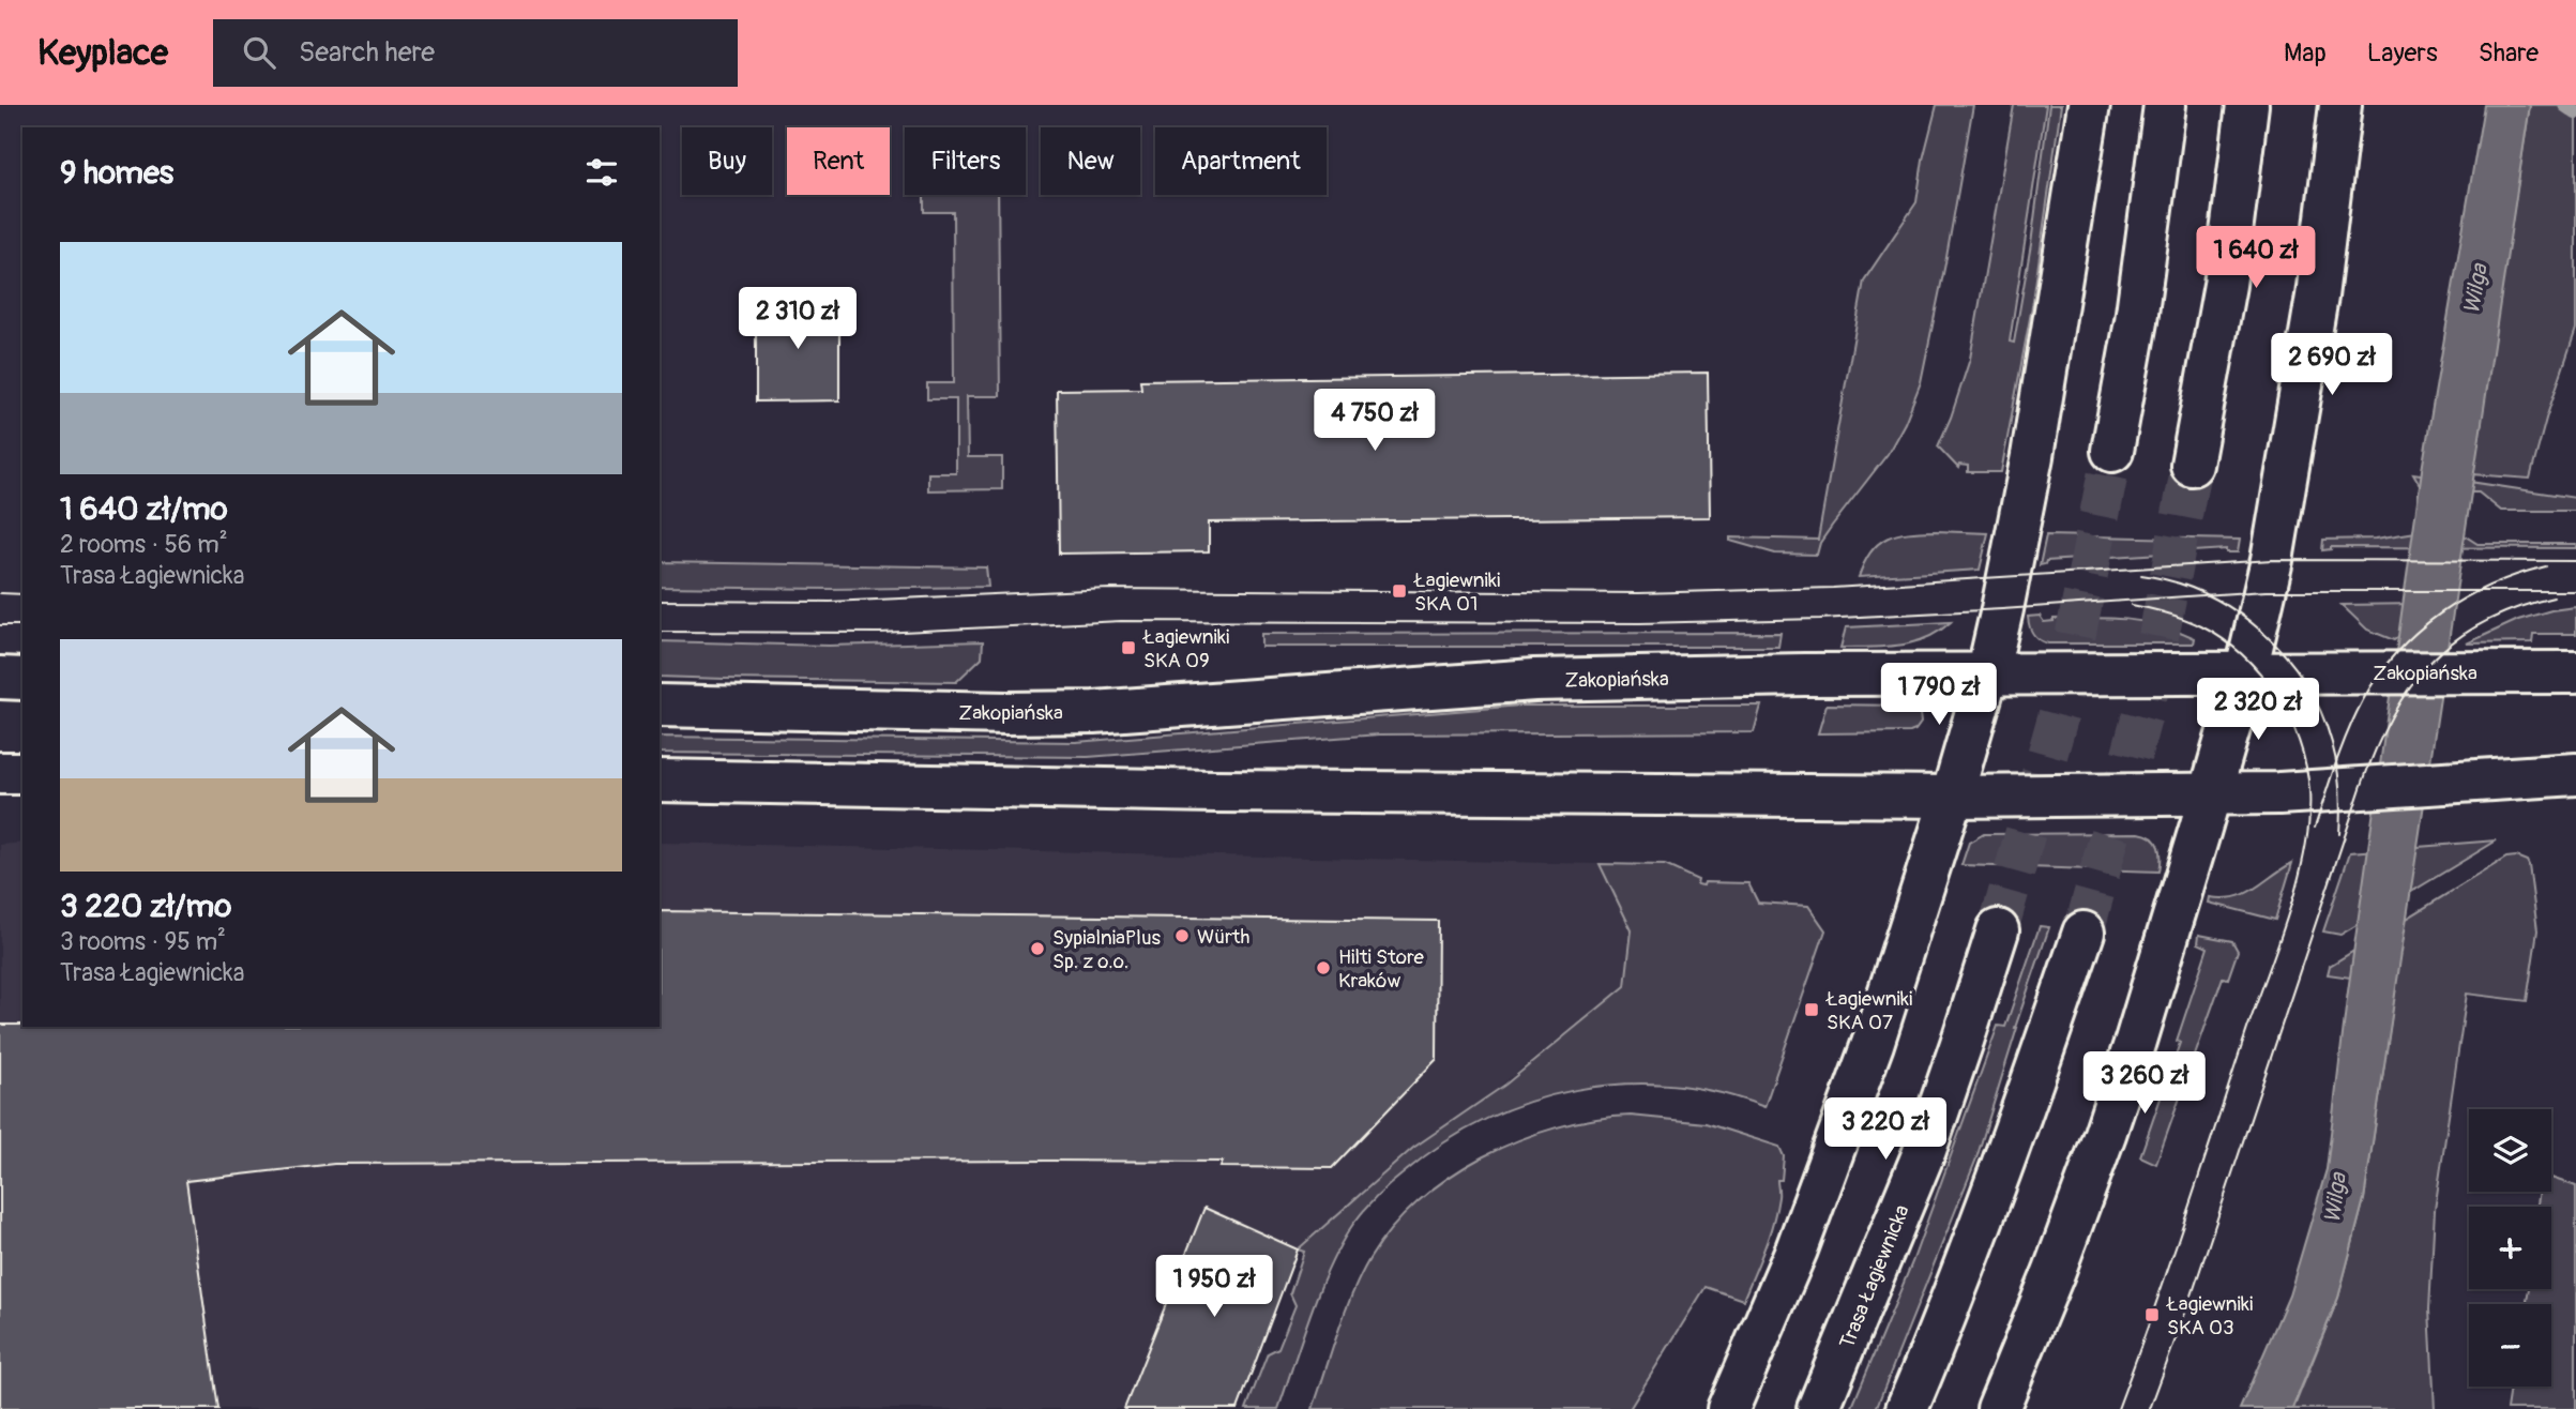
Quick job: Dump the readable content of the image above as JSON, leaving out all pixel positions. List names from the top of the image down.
{
  "streets": {
    "main road": ["Zakopiańska", "Trasa Łagiewnicka"]
  },
  "water": ["Wilga"],
  "places": {
    "transit": [
      "Łagiewniki SKA 01",
      "Łagiewniki SKA 09",
      "Łagiewniki SKA 07",
      "Łagiewniki SKA 03"
    ],
    "other": ["Würth", "SypialniaPlus Sp. z o.o.", "Hilti Store Kraków"]
  },
  "page": {
    "header": "Keyplace",
    "search": "Search here",
    "nav": ["Map", "Layers", "Share"],
    "chip": [
      "Buy",
      "Rent",
      "Filters",
      "New",
      "Apartment"
    ],
    "heading": "9 homes",
    "list": [
      {
        "name": "1 640 zł/mo",
        "note": "2 rooms · 56 m² · Trasa Łagiewnicka"
      },
      {
        "name": "3 220 zł/mo",
        "note": "3 rooms · 95 m² · Trasa Łagiewnicka"
      }
    ],
    "price": [
      "1 640 zł",
      "2 310 zł",
      "2 690 zł",
      "4 750 zł",
      "1 790 zł",
      "2 320 zł",
      "3 260 zł",
      "3 220 zł",
      "1 950 zł"
    ],
    "map_buttons": ["+", "−"]
  }
}
